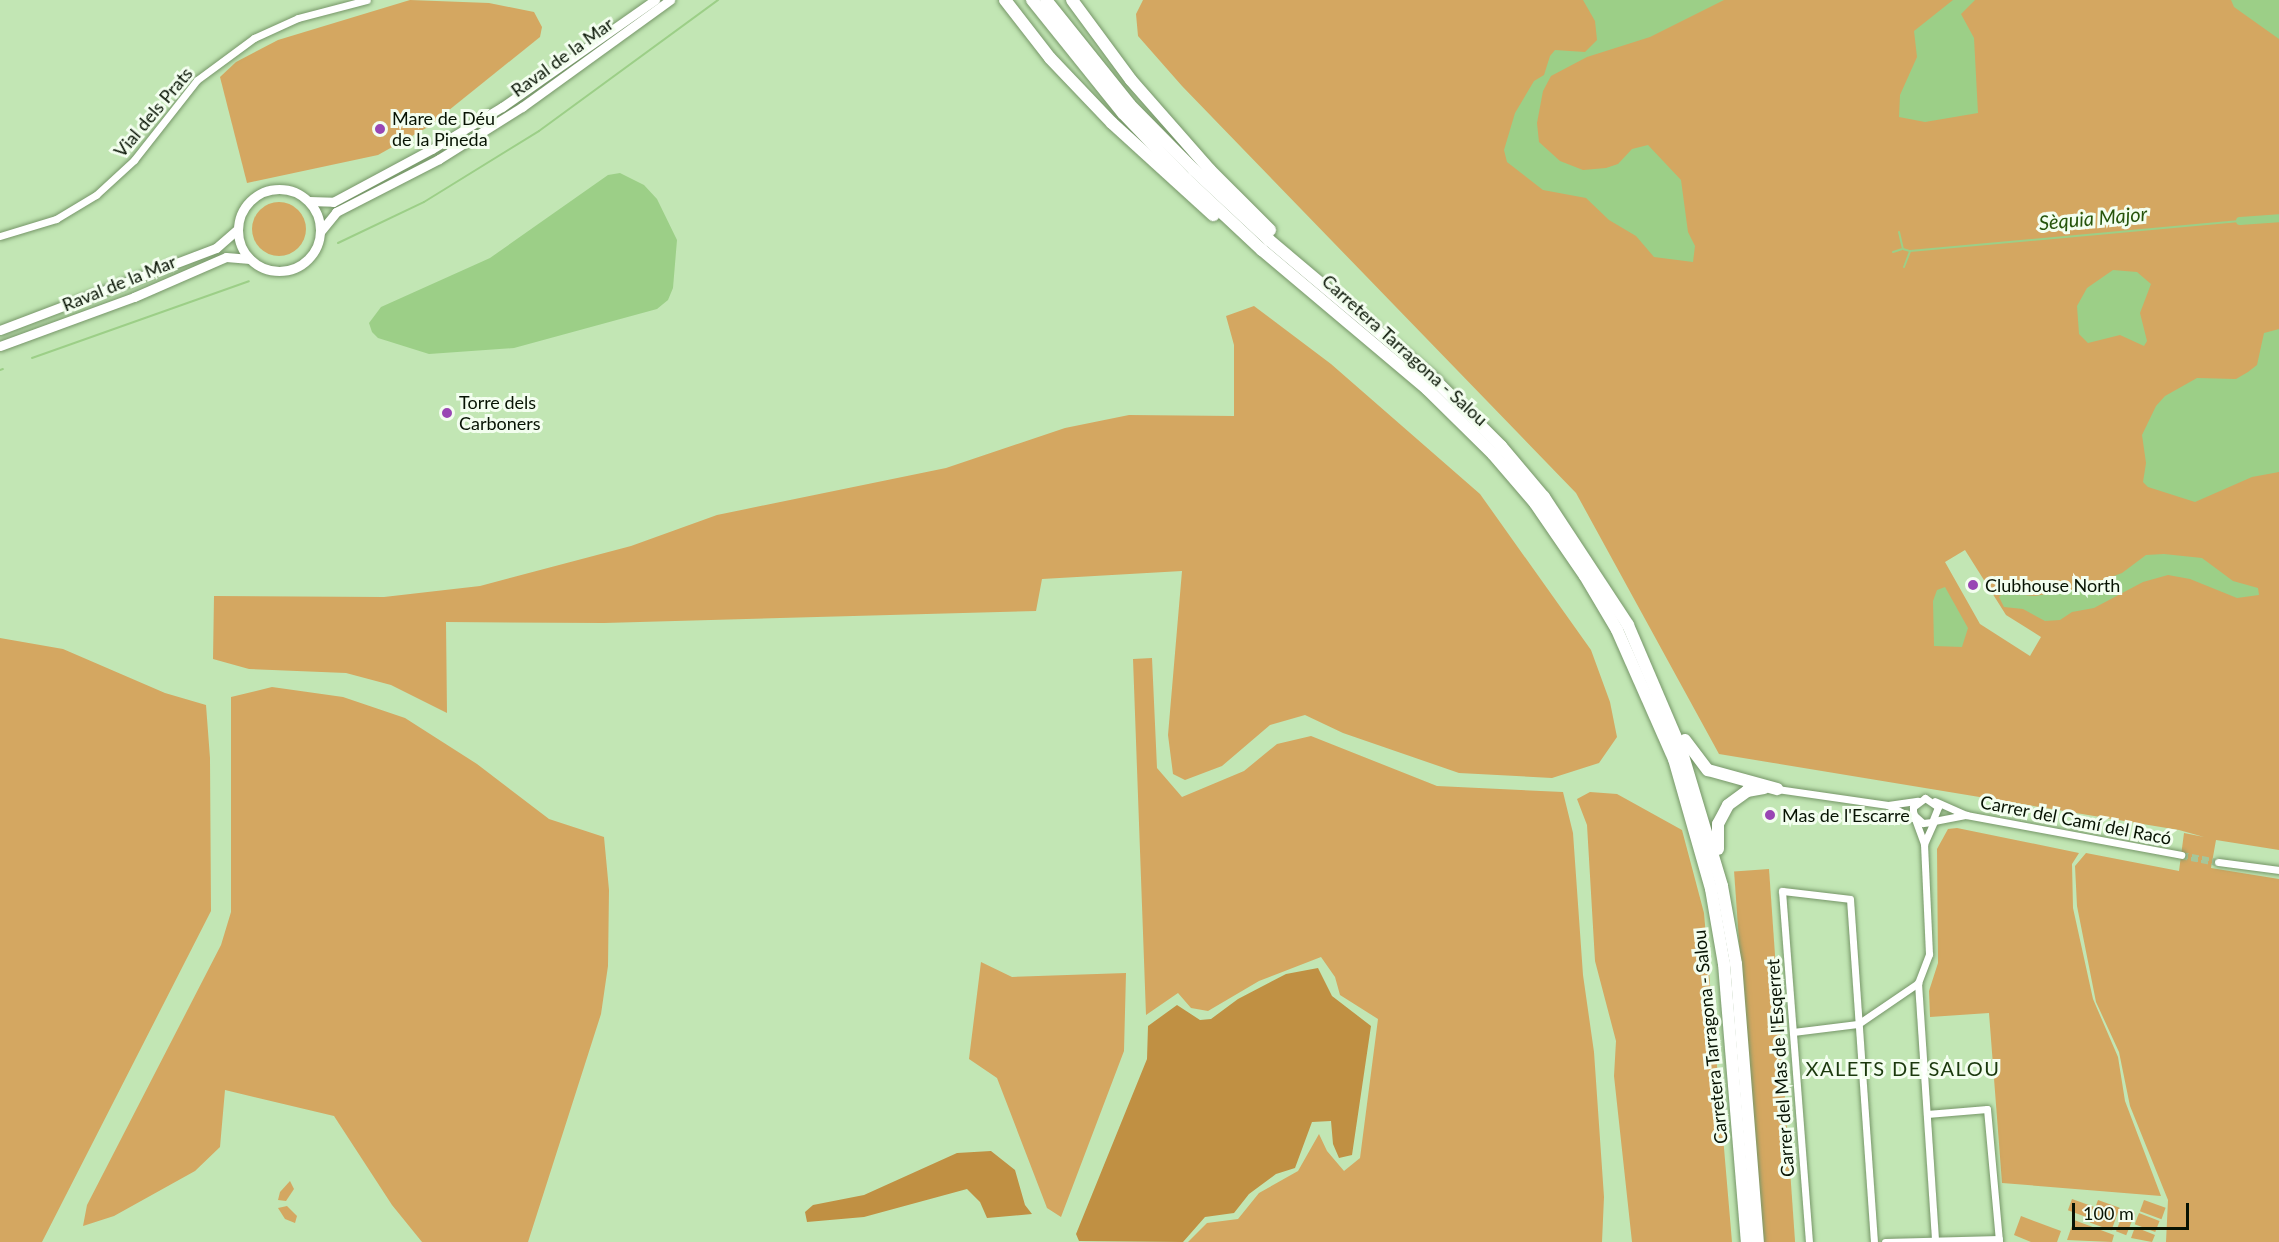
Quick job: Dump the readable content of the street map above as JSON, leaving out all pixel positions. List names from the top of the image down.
{
  "streets": {
    "highway": ["Carretera Tarragona - Salou"],
    "street": [
      "Raval de la Mar",
      "Vial dels Prats",
      "Carrer del Camí del Racó",
      "Carrer del Mas de l'Esqerret"
    ]
  },
  "districts": ["XALETS DE SALOU"],
  "water": ["Sèquia Major"],
  "places": [
    "Mare de Déu de la Pineda",
    "Torre dels Carboners",
    "Clubhouse North",
    "Mas de l'Escarre"
  ],
  "scale_bar": "100 m"
}
